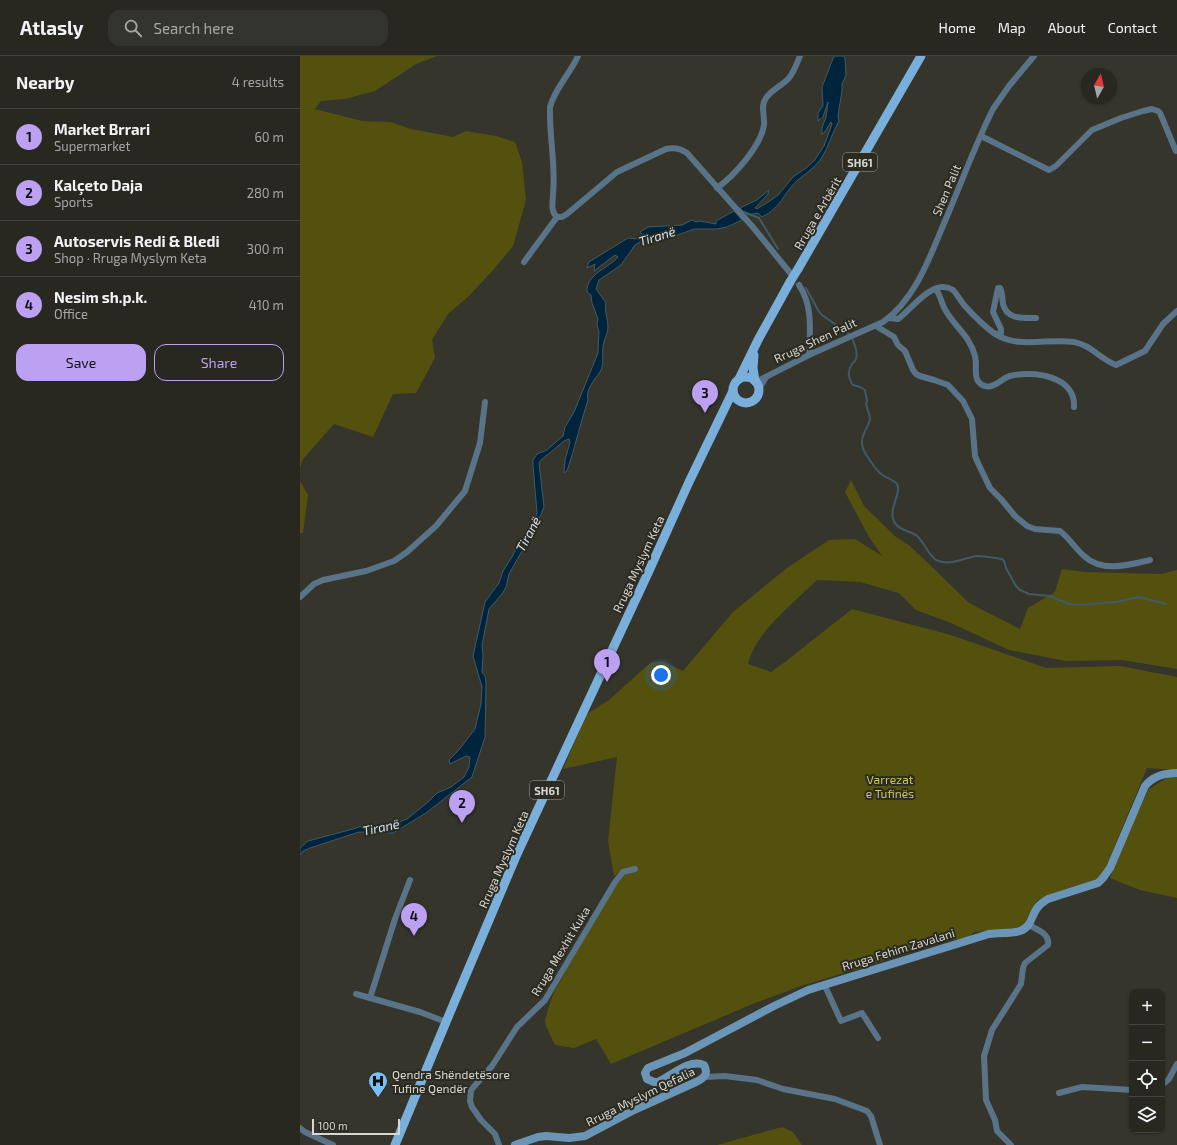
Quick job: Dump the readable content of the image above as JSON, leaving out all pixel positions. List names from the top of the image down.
{
  "streets": {
    "main road": ["SH61", "Rruga e Arbërit", "Rruga Myslym Keta"],
    "street": [
      "Shen Palit",
      "Rruga Shen Palit",
      "Rruga Fehim Zavalani",
      "Rruga Mexhit Kuka",
      "Rruga Myslym Qefalia"
    ]
  },
  "crossings": [
    ["SH61", "Rruga e Arbërit"],
    ["SH61", "Rruga Shen Palit"],
    ["SH61", "Rruga Myslym Keta"],
    ["Shen Palit", "Rruga Shen Palit"],
    ["Rruga e Arbërit", "Rruga Shen Palit"],
    ["Rruga e Arbërit", "Rruga Myslym Keta"],
    ["Rruga Shen Palit", "Rruga Myslym Keta"],
    ["Rruga Fehim Zavalani", "Rruga Myslym Qefalia"]
  ],
  "water": ["Tiranë"],
  "parks": ["Varrezat e Tufinës"],
  "places": {
    "hospital": ["Qendra Shëndetësore Tufine Qendër"]
  },
  "scale_bar": "100 m",
  "north": "top",
  "page": {
    "header": "Atlasly",
    "search": "Search here",
    "nav": [
      "Home",
      "Map",
      "About",
      "Contact"
    ],
    "heading": ["Nearby", "4 results"],
    "list": [
      {
        "mark": "1",
        "name": "Market Brrari",
        "note": "Supermarket",
        "value": "60 m"
      },
      {
        "mark": "2",
        "name": "Kalçeto Daja",
        "note": "Sports",
        "value": "280 m"
      },
      {
        "mark": "3",
        "name": "Autoservis Redi & Bledi",
        "note": "Shop · Rruga Myslym Keta",
        "value": "300 m"
      },
      {
        "mark": "4",
        "name": "Nesim sh.p.k.",
        "note": "Office",
        "value": "410 m"
      }
    ],
    "buttons": ["Save", "Share"],
    "pins": [
      "3",
      "1",
      "2",
      "4"
    ],
    "map_buttons": ["+", "−"],
    "scale": "100 m"
  }
}
